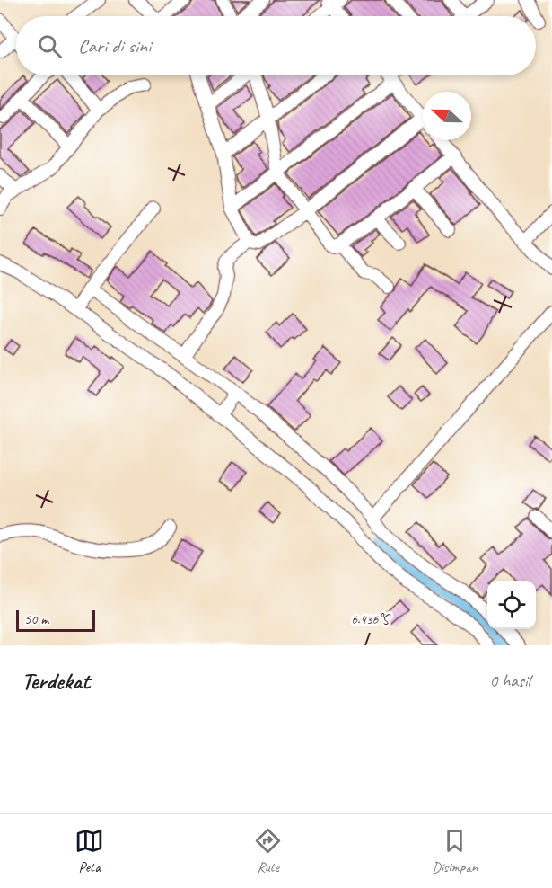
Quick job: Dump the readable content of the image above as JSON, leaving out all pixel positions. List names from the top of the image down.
{
  "scale_bar": "50 m",
  "north": "left",
  "page": {
    "search": "Cari di sini",
    "scale": "50 m",
    "heading": ["Terdekat", "0 hasil"],
    "nav": ["Peta", "Rute", "Disimpan"]
  },
  "coordinates": ["6.436°S"]
}
